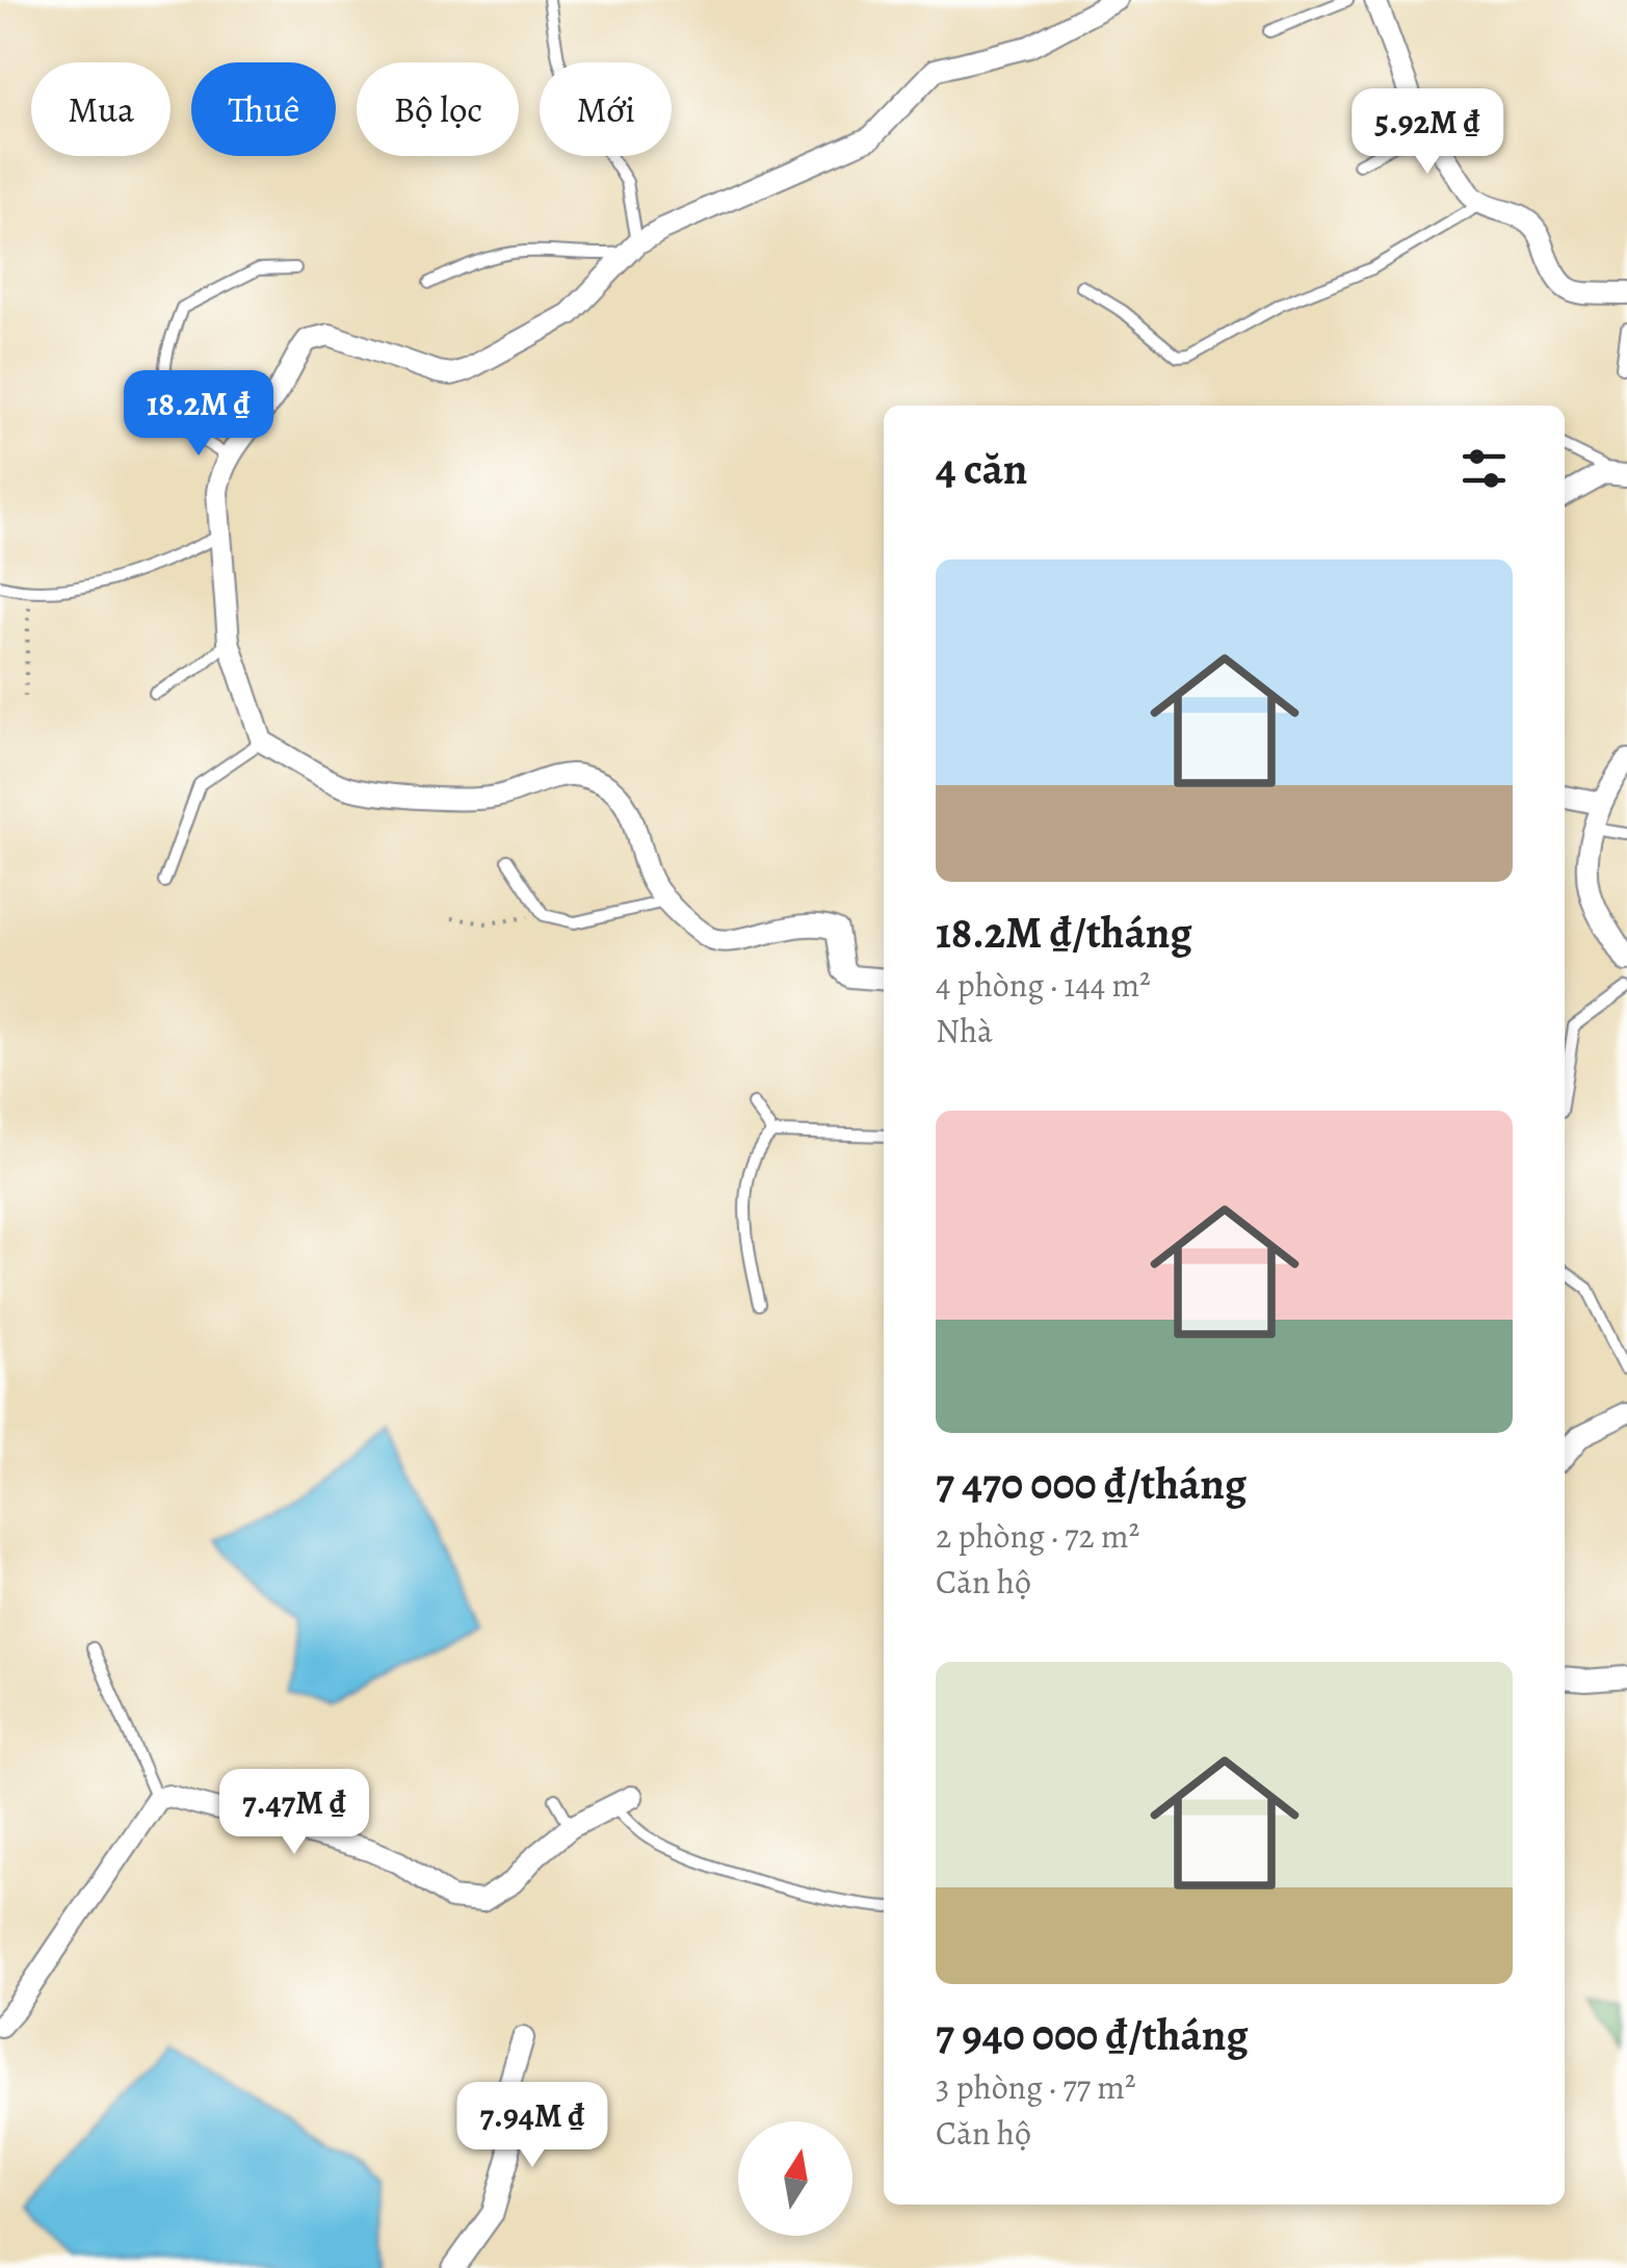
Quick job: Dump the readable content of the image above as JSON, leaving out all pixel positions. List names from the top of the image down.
{
  "north": "top",
  "page": {
    "chip": [
      "Mua",
      "Thuê",
      "Bộ lọc",
      "Mới"
    ],
    "price": [
      "5.92M ₫",
      "18.2M ₫",
      "7.47M ₫",
      "7.94M ₫"
    ],
    "heading": "4 căn",
    "list": [
      {
        "name": "18.2M ₫/tháng",
        "note": "4 phòng · 144 m² · Nhà"
      },
      {
        "name": "7 470 000 ₫/tháng",
        "note": "2 phòng · 72 m² · Căn hộ"
      },
      {
        "name": "7 940 000 ₫/tháng",
        "note": "3 phòng · 77 m² · Căn hộ"
      }
    ]
  }
}
